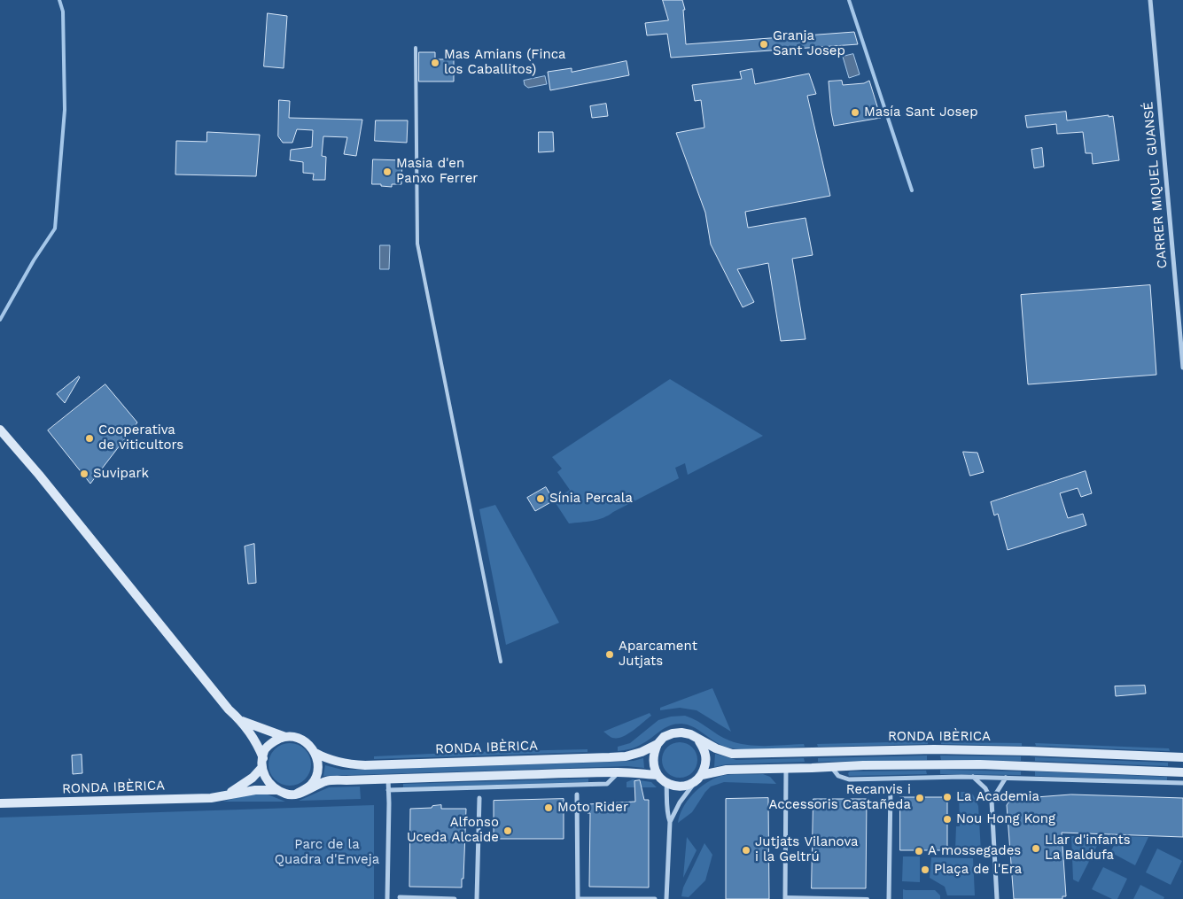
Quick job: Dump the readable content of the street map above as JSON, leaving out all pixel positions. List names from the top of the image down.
{
  "streets": {
    "street": ["CARRER MIQUEL GUANSÉ", "RONDA IBÈRICA"]
  },
  "parks": ["Parc de la Quadra d'Enveja"],
  "places": [
    "Granja Sant Josep",
    "Mas Amians (Finca los Caballitos)",
    "Masía Sant Josep",
    "Masia d'en Panxo Ferrer",
    "Cooperativa de viticultors",
    "Suvipark",
    "Sínia Percala",
    "Aparcament Jutjats",
    "La Academia",
    "Recanvis i Accessoris Castañeda",
    "Moto Rider",
    "Nou Hong Kong",
    "Alfonso Uceda Alcaide",
    "Llar d'infants La Baldufa",
    "Jutjats Vilanova i la Geltrú",
    "A mossegades",
    "Plaça de l'Era"
  ]
}
